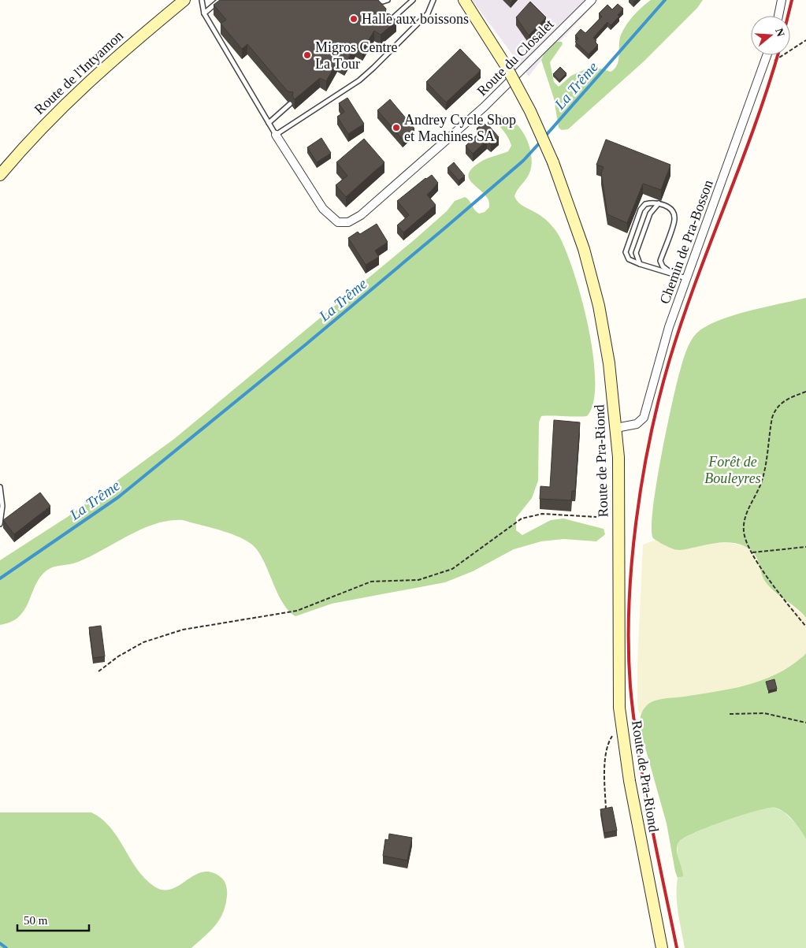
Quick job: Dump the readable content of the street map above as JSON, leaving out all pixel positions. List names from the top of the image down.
{
  "streets": {
    "main road": ["Route de l'Intyamon", "Route de Pra-Riond"],
    "street": ["Route du Closalet", "Chemin de Pra-Bosson"]
  },
  "crossings": [
    ["Chemin de Pra-Bosson", "Route de Pra-Riond"]
  ],
  "water": ["La Trême"],
  "parks": ["Forêt de Bouleyres"],
  "places": ["Halle aux boissons", "Migros Centre La Tour", "Andrey Cycle Shop et Machines SA"],
  "scale_bar": "50 m",
  "north": "right"
}
